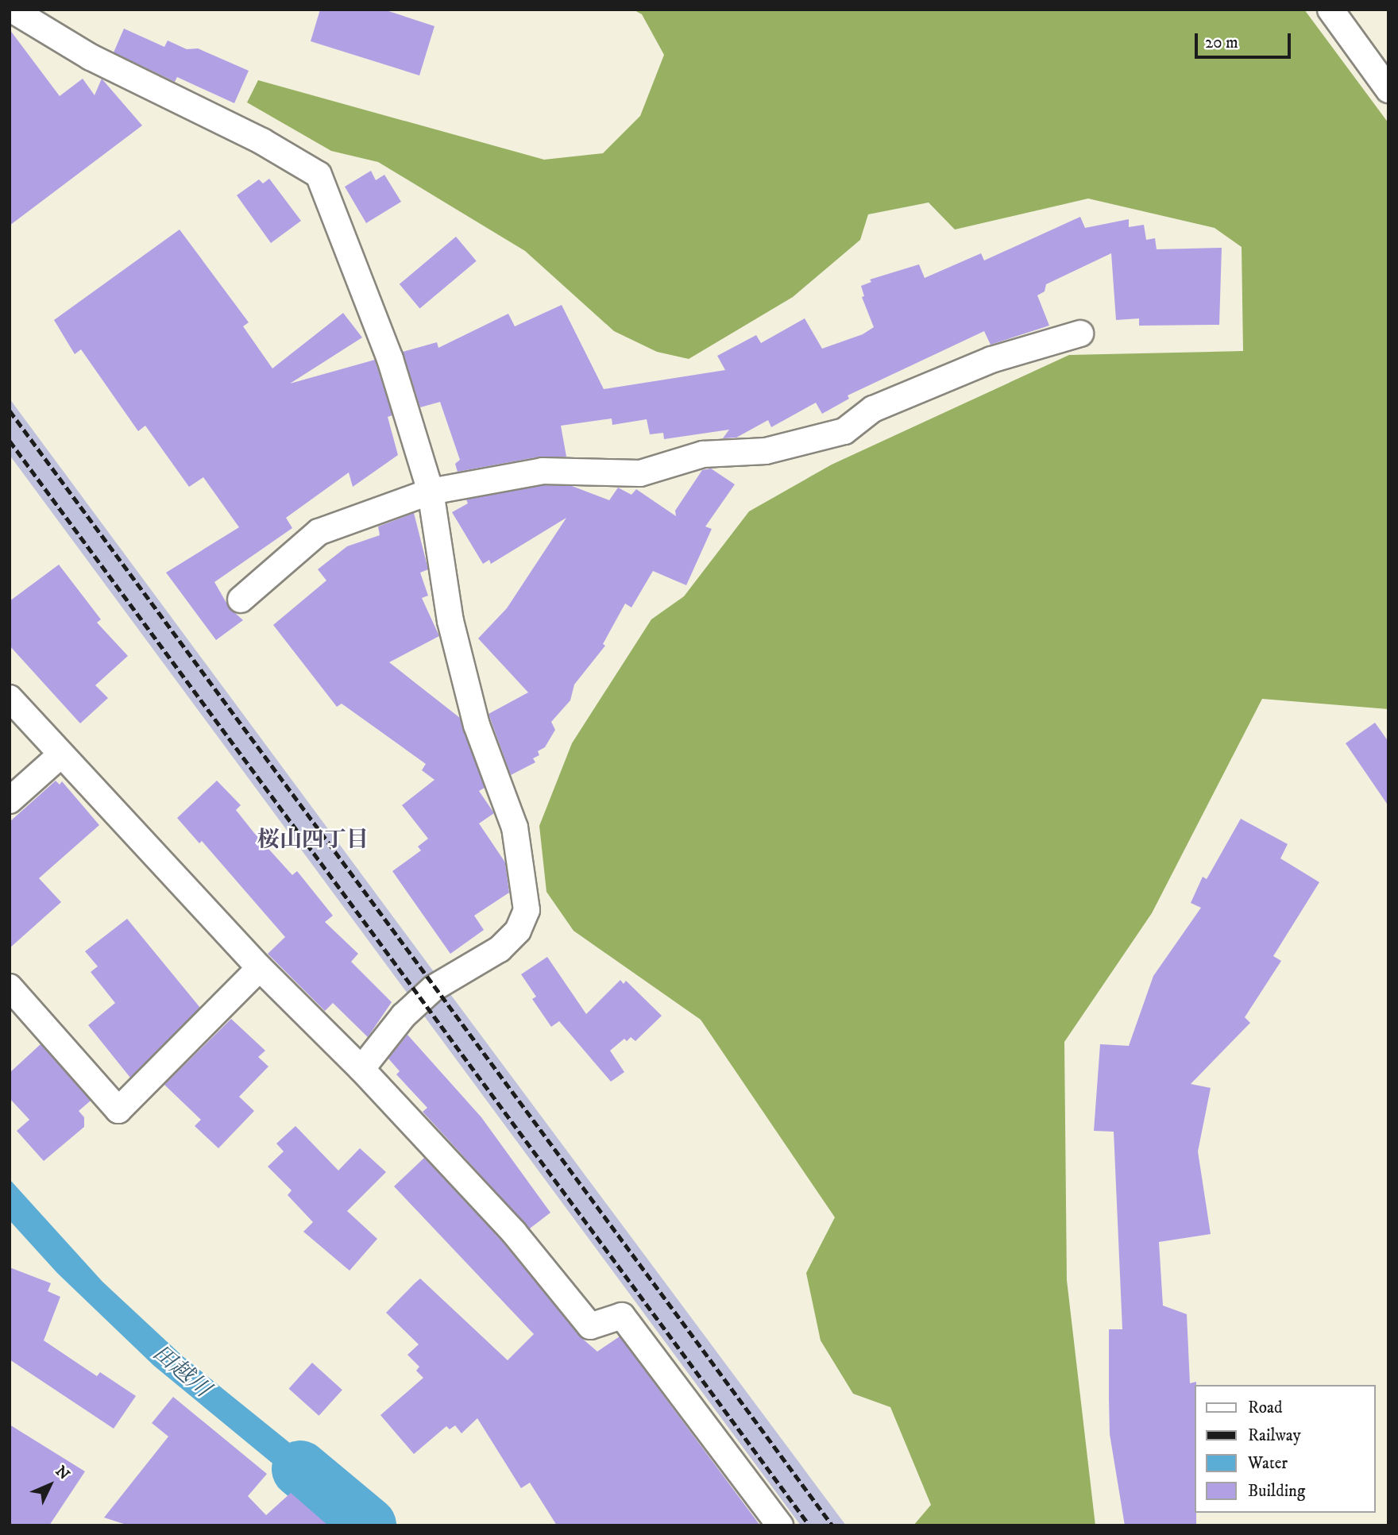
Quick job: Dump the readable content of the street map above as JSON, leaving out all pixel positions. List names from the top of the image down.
{
  "districts": ["桜山四丁目"],
  "water": ["田越川"],
  "legend": [
    "Road",
    "Railway",
    "Water",
    "Building"
  ],
  "scale_bar": "20 m",
  "north": "top right"
}
